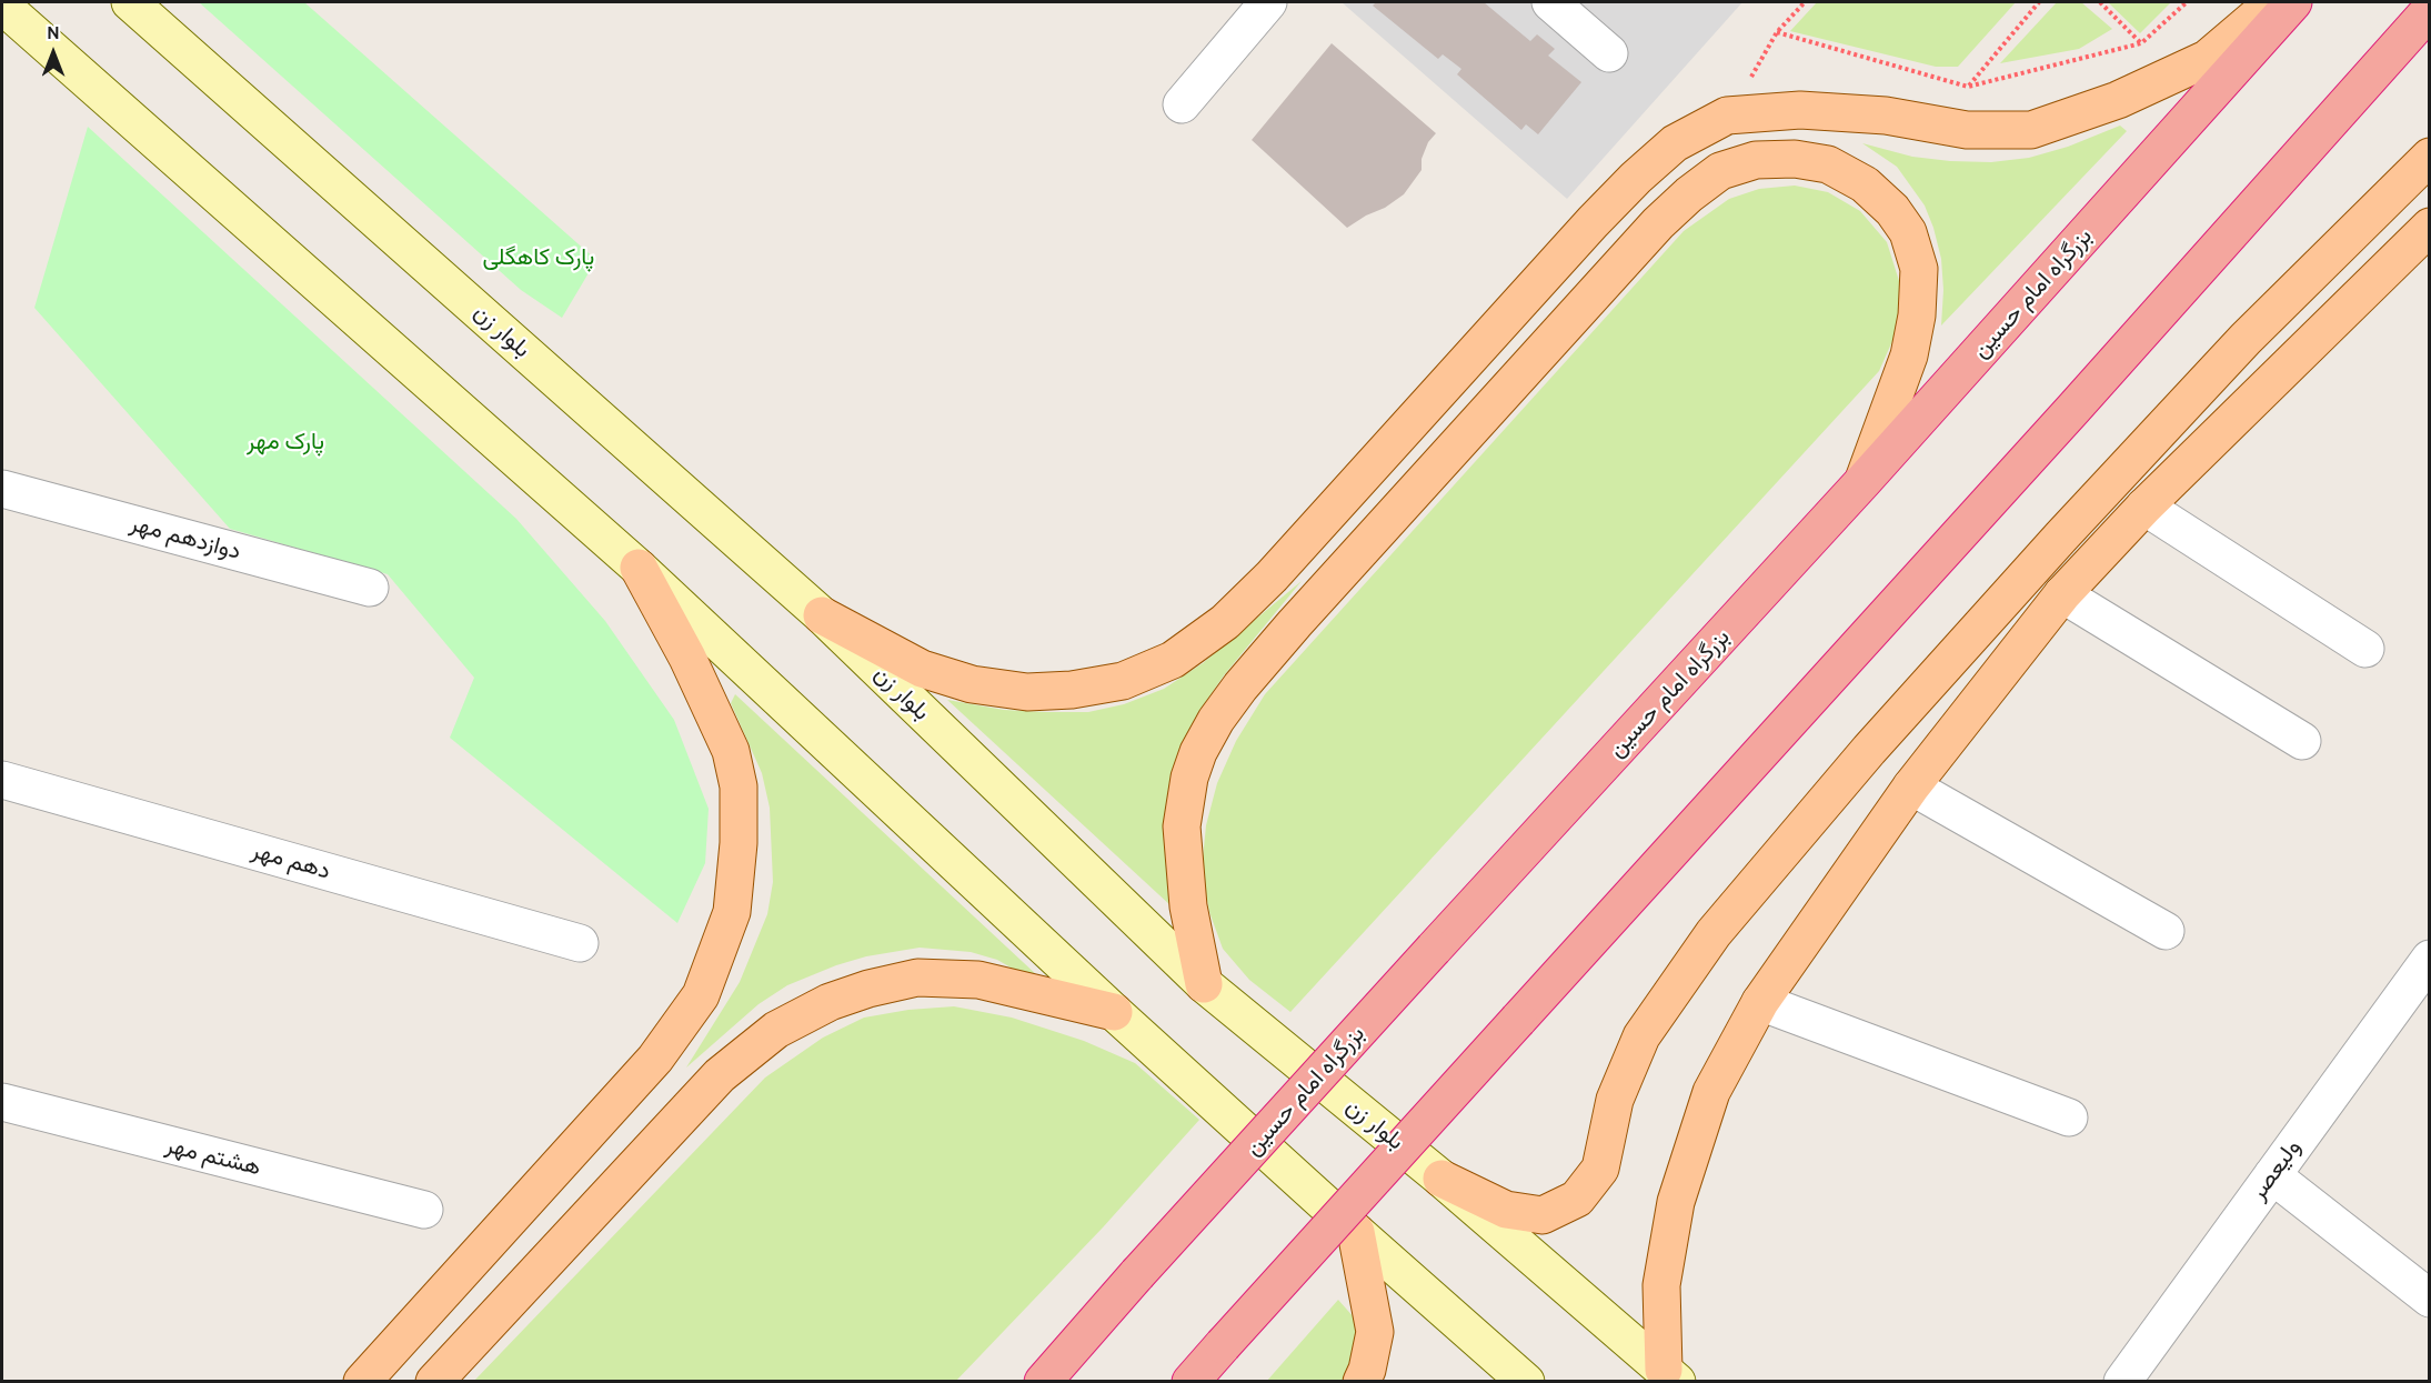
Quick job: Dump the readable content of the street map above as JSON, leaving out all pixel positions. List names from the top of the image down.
{
  "streets": {
    "highway": ["بزرگراه امام حسین"],
    "main road": ["بلوار زن"],
    "street": [
      "دوازدهم مهر",
      "دهم مهر",
      "هشتم مهر",
      "ولیعصر"
    ]
  },
  "parks": ["پارک کاهگلی", "پارک مهر"],
  "north": "top"
}
